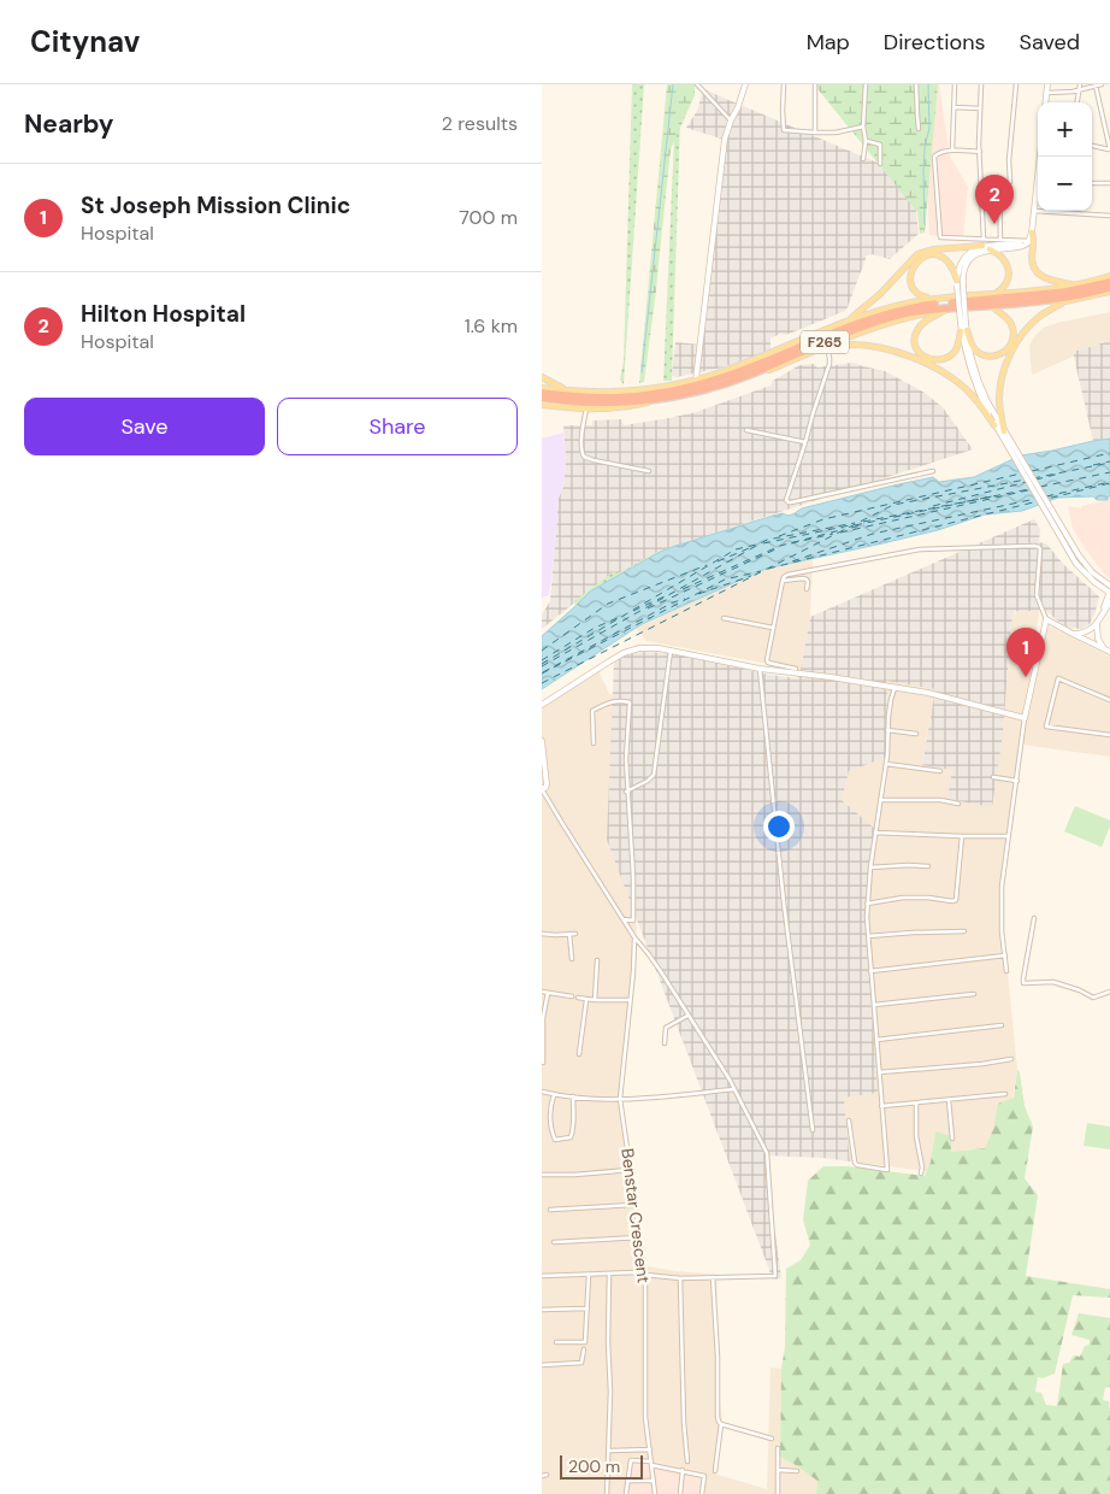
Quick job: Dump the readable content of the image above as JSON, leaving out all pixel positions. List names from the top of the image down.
{
  "streets": {
    "highway": ["F265"],
    "street": ["Benstar Crescent"]
  },
  "scale_bar": "200 m",
  "page": {
    "header": "Citynav",
    "nav": ["Map", "Directions", "Saved"],
    "heading": ["Nearby", "2 results"],
    "map_buttons": ["+", "−"],
    "list": [
      {
        "mark": "1",
        "name": "St Joseph Mission Clinic",
        "note": "Hospital",
        "value": "700 m"
      },
      {
        "mark": "2",
        "name": "Hilton Hospital",
        "note": "Hospital",
        "value": "1.6 km"
      }
    ],
    "pins": ["2", "1"],
    "buttons": ["Save", "Share"],
    "scale": "200 m"
  }
}
